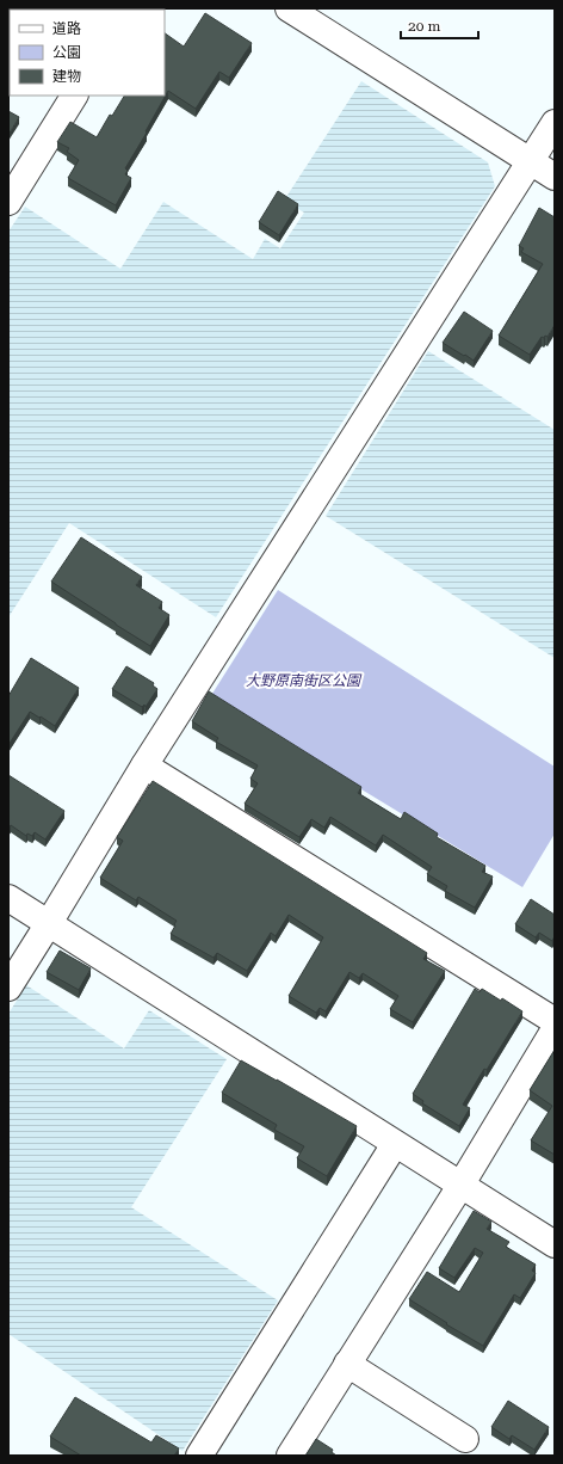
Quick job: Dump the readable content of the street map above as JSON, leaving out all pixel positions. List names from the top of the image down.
{
  "parks": ["大野原南街区公園"],
  "legend": ["道路", "公園", "建物"],
  "scale_bar": "20 m"
}
